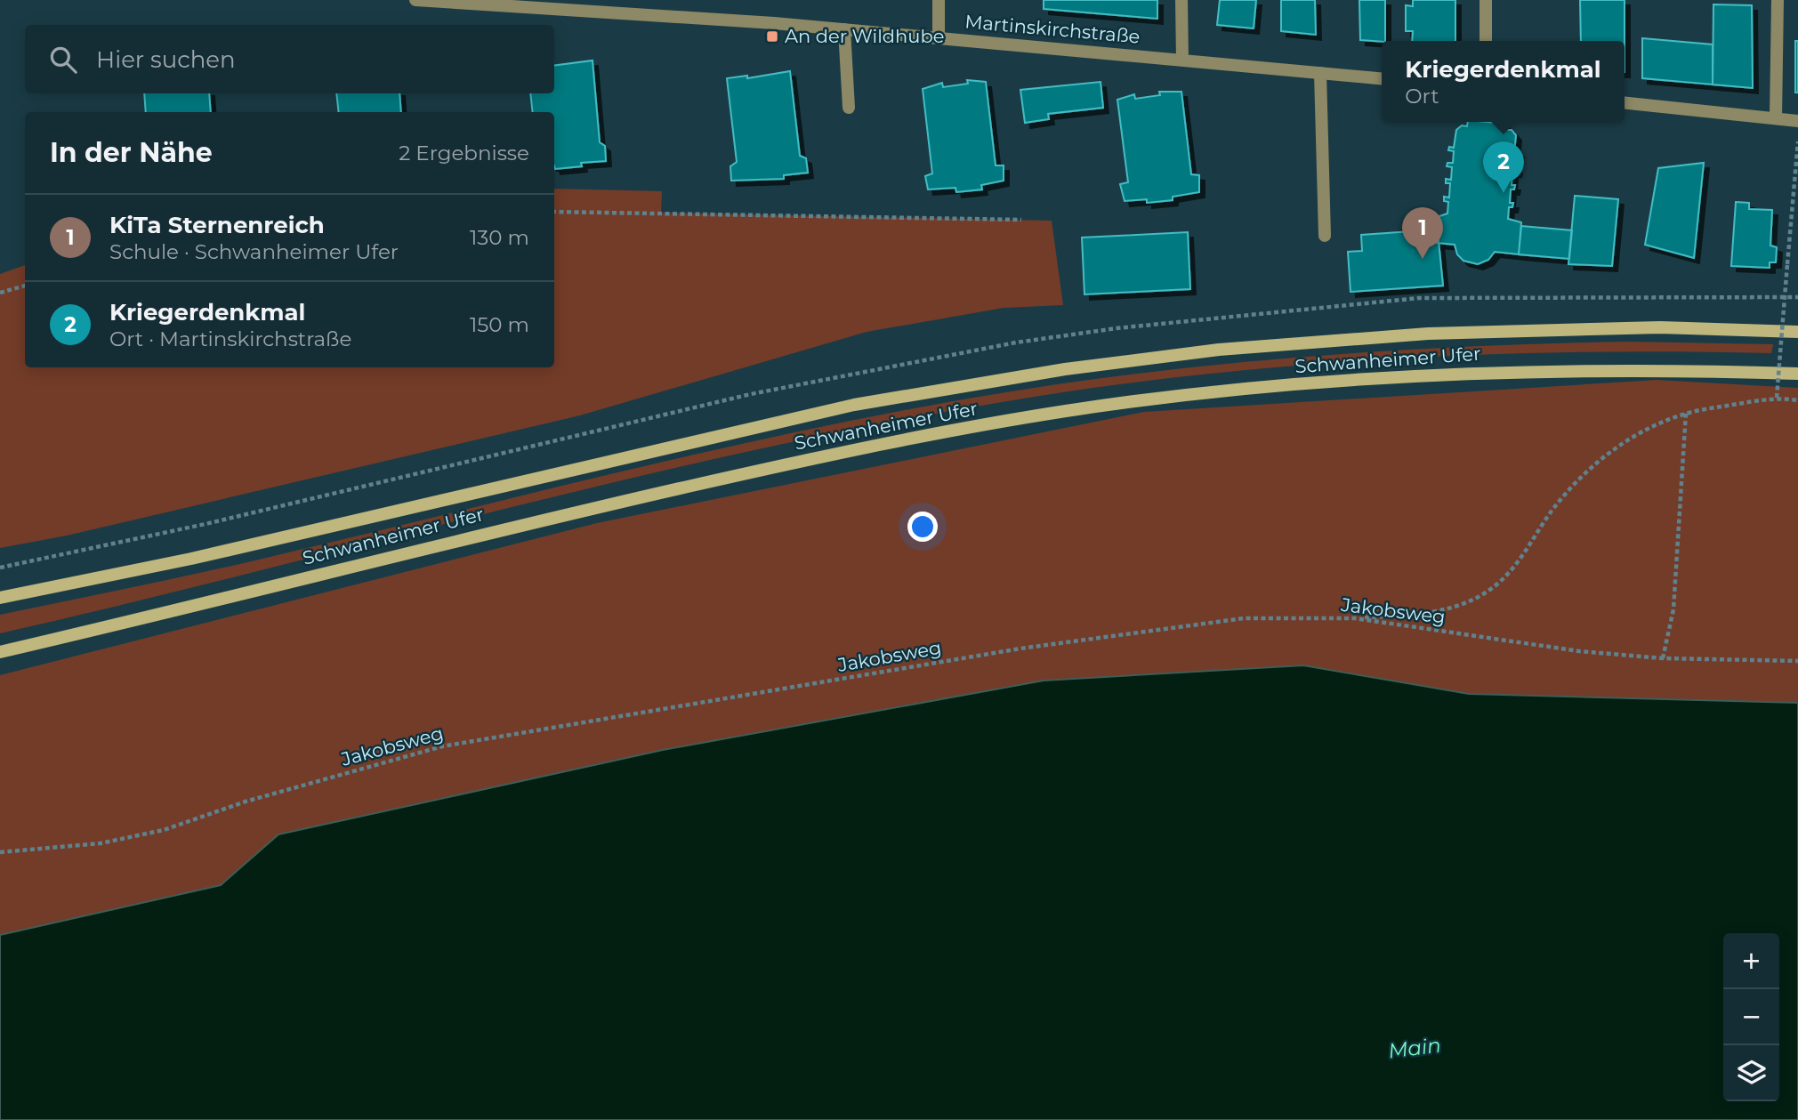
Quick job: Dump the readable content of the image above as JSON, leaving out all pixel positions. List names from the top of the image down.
{
  "streets": {
    "main road": ["Schwanheimer Ufer"],
    "street": ["Martinskirchstraße"],
    "path": ["Jakobsweg"]
  },
  "water": ["Main"],
  "places": {
    "transit": ["An der Wildhube"]
  },
  "page": {
    "search": "Hier suchen",
    "popup": ["Kriegerdenkmal", "Ort"],
    "heading": ["In der Nähe", "2 Ergebnisse"],
    "pins": ["2", "1"],
    "list": [
      {
        "mark": "1",
        "name": "KiTa Sternenreich",
        "note": "Schule · Schwanheimer Ufer",
        "value": "130 m"
      },
      {
        "mark": "2",
        "name": "Kriegerdenkmal",
        "note": "Ort · Martinskirchstraße",
        "value": "150 m"
      }
    ],
    "map_buttons": ["+", "−"]
  }
}
